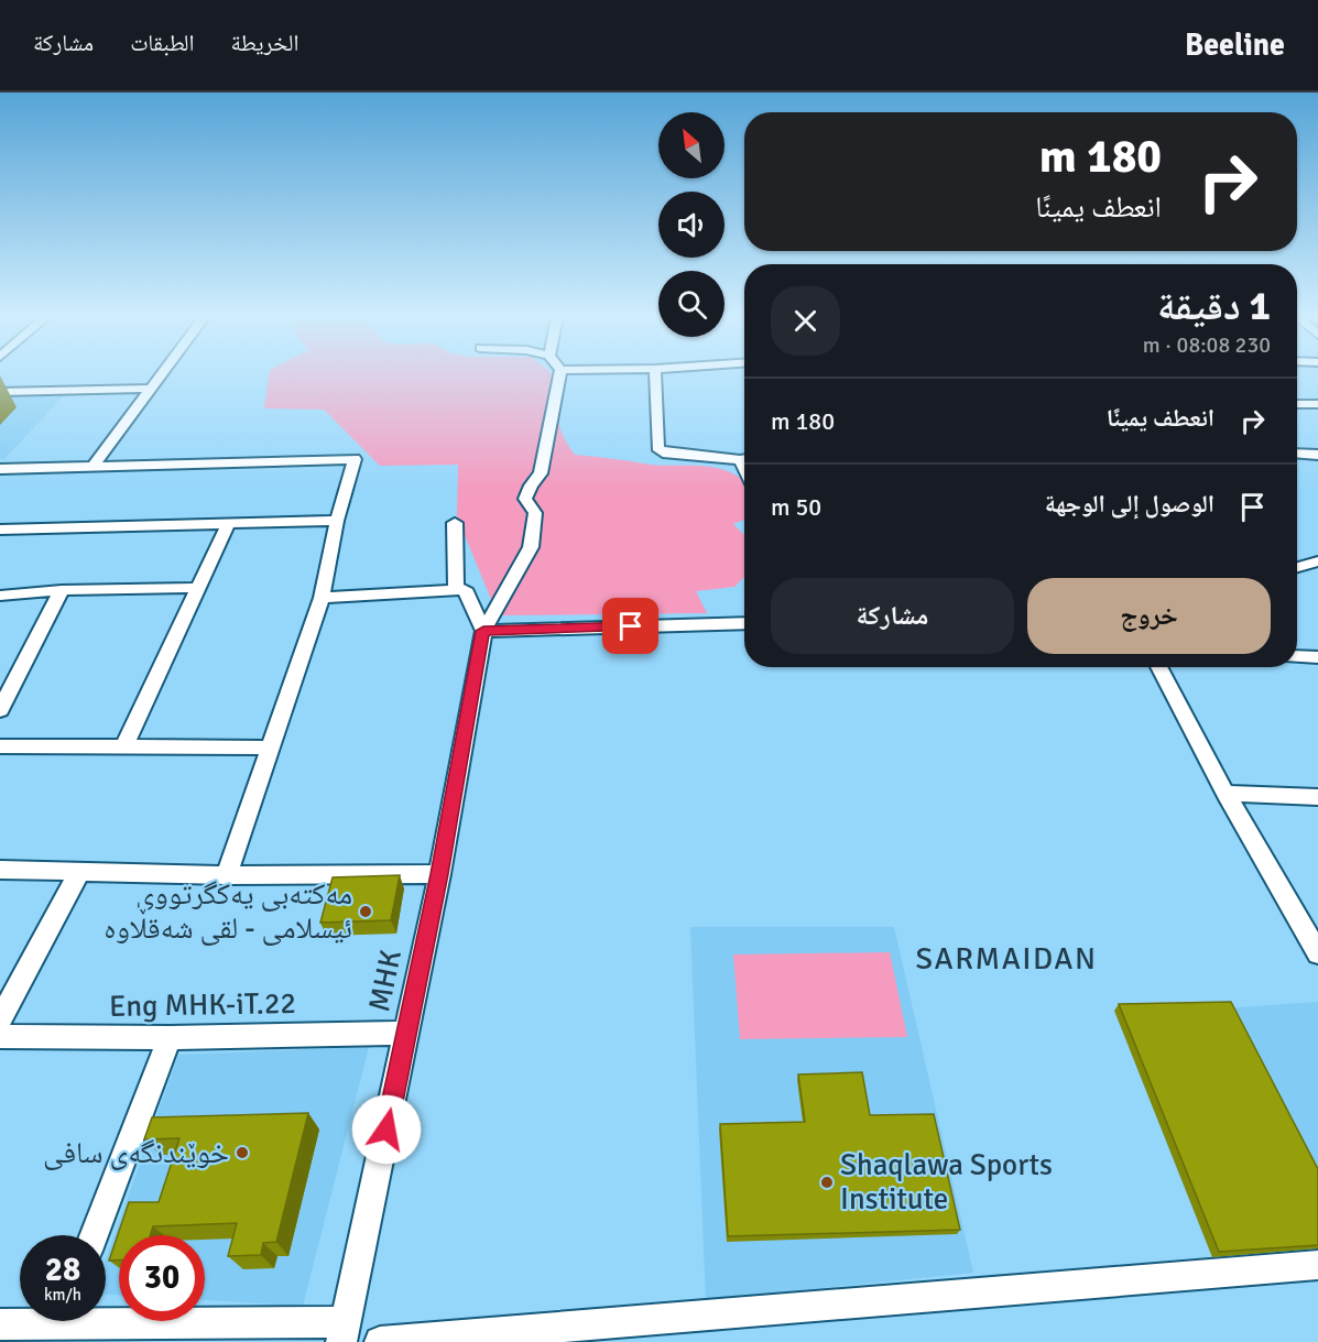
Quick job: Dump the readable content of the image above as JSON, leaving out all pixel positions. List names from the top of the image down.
{
  "streets": {
    "street": ["MHK", "Eng MHK-iT.22"]
  },
  "crossings": [
    ["MHK", "Eng MHK-iT.22"]
  ],
  "districts": ["SARMAIDAN"],
  "places": ["مەکتەبی یەکگرتووی ئیسلامی - لقی شەقڵاوە", "خوێندنگەی سافی", "Shaqlawa Sports Institute"],
  "north": "top left",
  "page": {
    "header": "Beeline",
    "nav": ["الخريطة", "الطبقات", "مشاركة"],
    "turn": ["180 m", "انعطف يمينًا"],
    "heading": ["1 دقيقة", "230 m · 08:08"],
    "list": [
      {
        "name": "انعطف يمينًا",
        "value": "180 m"
      },
      {
        "name": "الوصول إلى الوجهة",
        "value": "50 m"
      }
    ],
    "buttons": ["خروج", "مشاركة"],
    "speed": "28 km/h",
    "limit": "30"
  }
}
